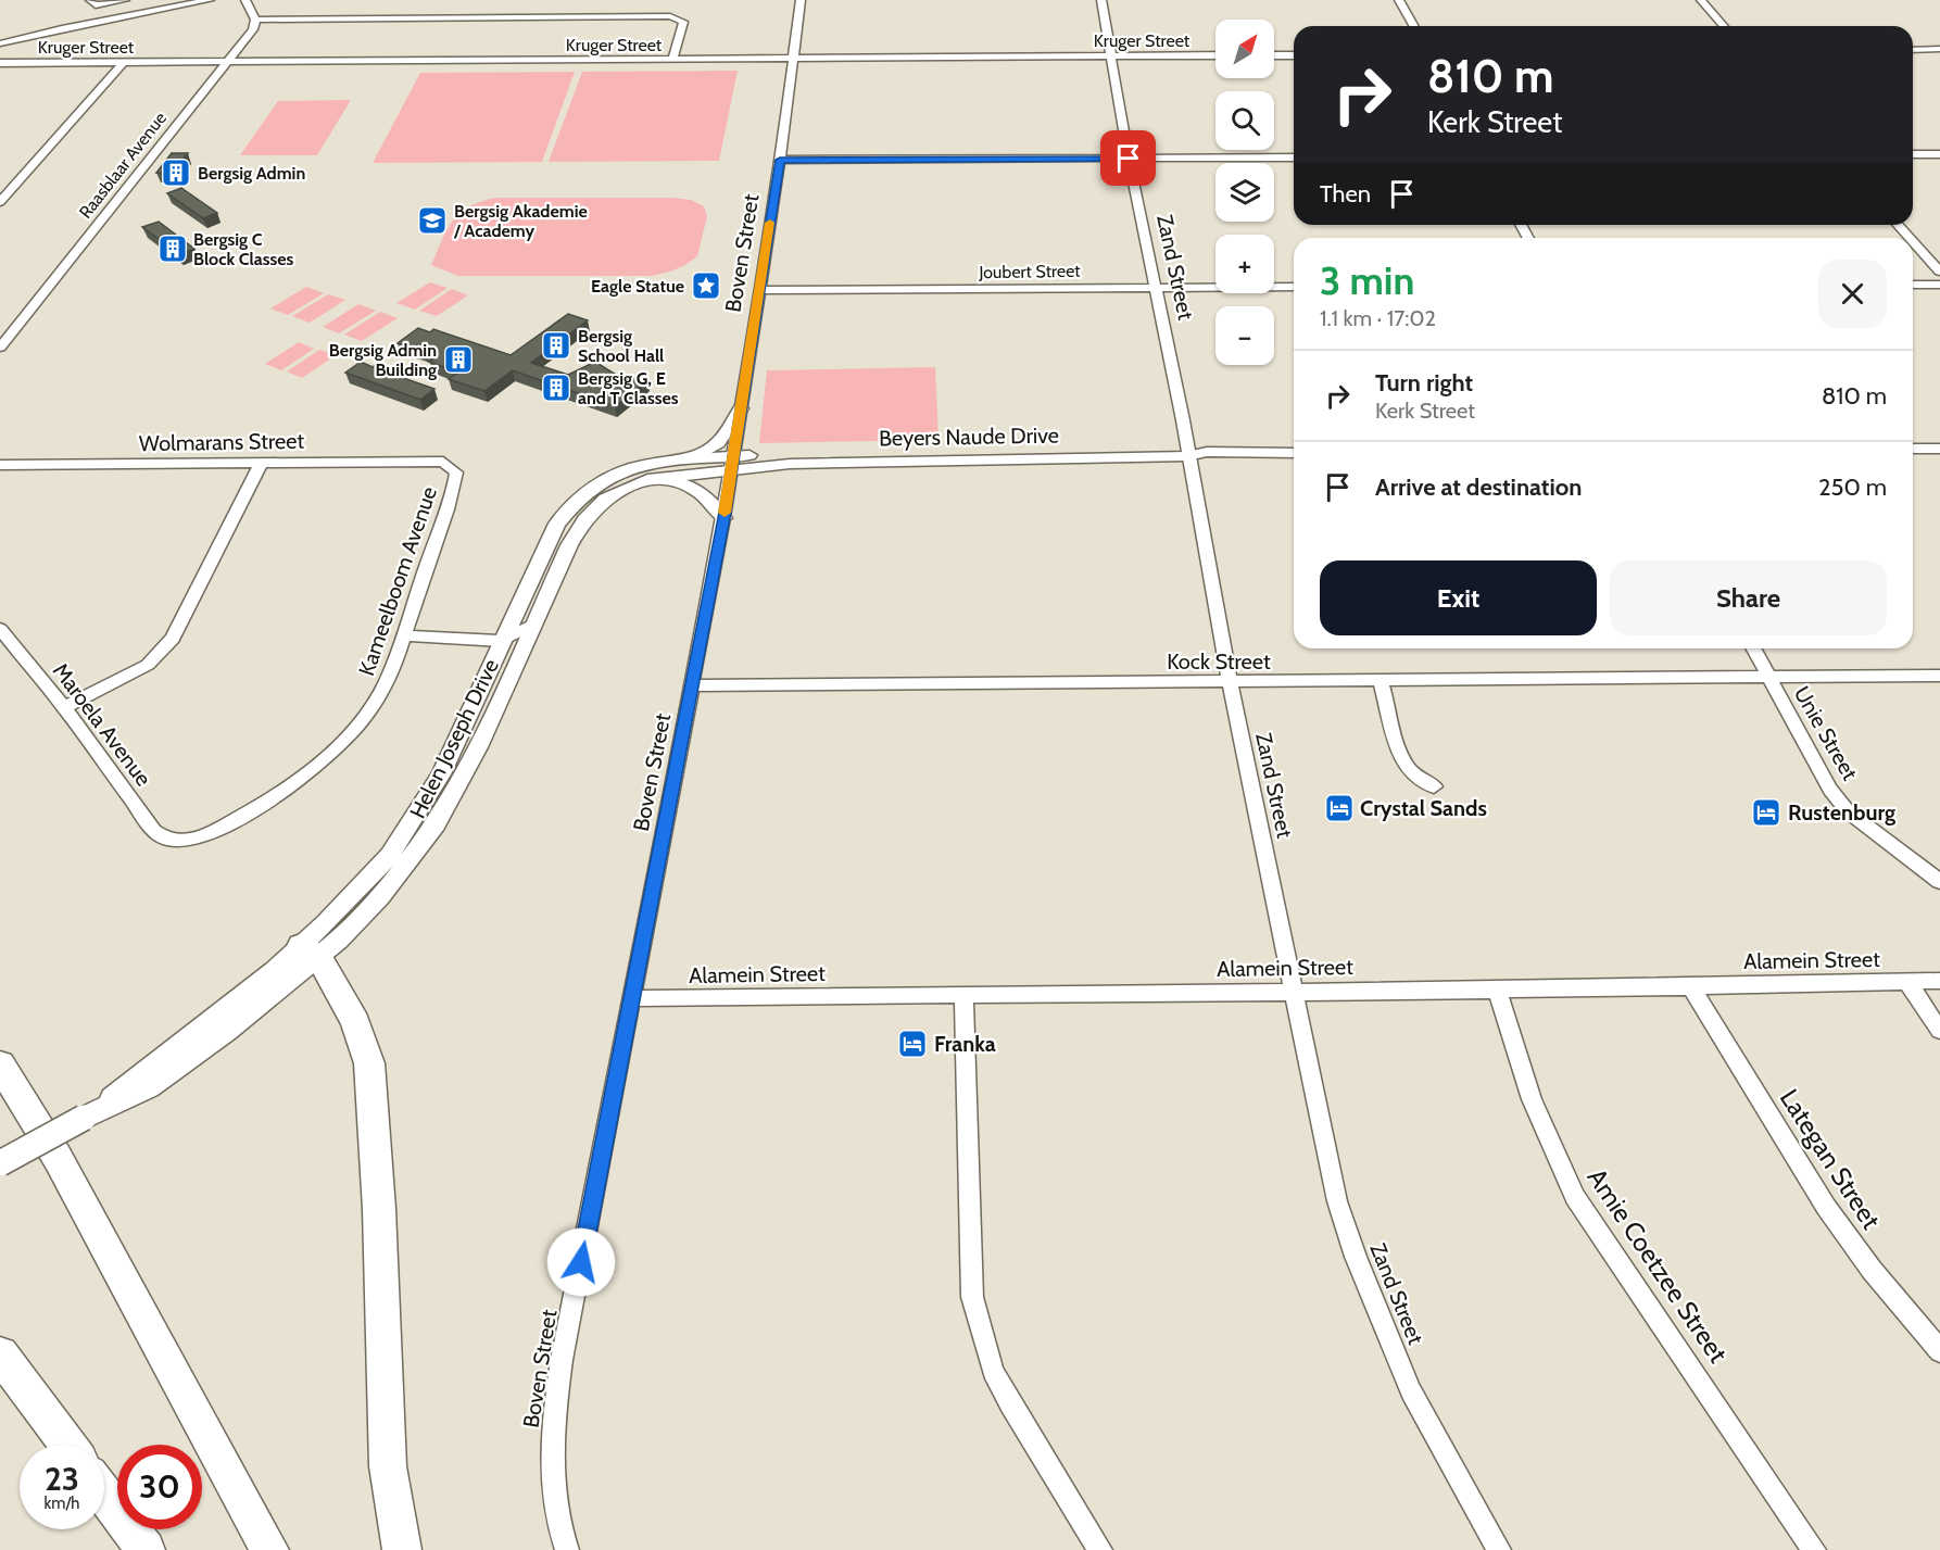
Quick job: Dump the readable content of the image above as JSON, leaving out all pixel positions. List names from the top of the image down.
{
  "streets": {
    "street": [
      "Kruger Street",
      "Raasblaar Avenue",
      "Boven Street",
      "Zand Street",
      "Joubert Street",
      "Beyers Naude Drive",
      "Wolmarans Street",
      "Kameelboom Avenue",
      "Kock Street",
      "Maroela Avenue",
      "Unie Street",
      "Helen Joseph Drive",
      "Alamein Street",
      "Lategan Street",
      "Amie Coetzee Street"
    ]
  },
  "crossings": [
    ["Kruger Street", "Raasblaar Avenue"],
    ["Kruger Street", "Boven Street"],
    ["Kruger Street", "Zand Street"],
    ["Boven Street", "Joubert Street"],
    ["Boven Street", "Beyers Naude Drive"],
    ["Boven Street", "Kock Street"],
    ["Boven Street", "Helen Joseph Drive"],
    ["Boven Street", "Alamein Street"],
    ["Zand Street", "Joubert Street"],
    ["Zand Street", "Beyers Naude Drive"],
    ["Zand Street", "Kock Street"],
    ["Zand Street", "Alamein Street"],
    ["Beyers Naude Drive", "Helen Joseph Drive"],
    ["Wolmarans Street", "Kameelboom Avenue"],
    ["Kameelboom Avenue", "Maroela Avenue"],
    ["Kock Street", "Unie Street"],
    ["Alamein Street", "Lategan Street"],
    ["Alamein Street", "Amie Coetzee Street"]
  ],
  "places": {
    "building": [
      "Bergsig Admin",
      "Bergsig C Block Classes",
      "Bergsig School Hall",
      "Bergsig Admin Building",
      "Bergsig G, E and T Classes"
    ],
    "school or university": ["Bergsig Akademie / Academy"],
    "place": ["Eagle Statue"],
    "hotel": ["Crystal Sands", "Rustenburg", "Franka"]
  },
  "north": "top right",
  "page": {
    "map_buttons": ["+", "−"],
    "turn": ["810 m", "Kerk Street"],
    "then": "Then",
    "heading": ["3 min", "1.1 km · 17:02"],
    "list": [
      {
        "name": "Turn right",
        "note": "Kerk Street",
        "value": "810 m"
      },
      {
        "name": "Arrive at destination",
        "value": "250 m"
      }
    ],
    "buttons": ["Exit", "Share"],
    "speed": "23 km/h",
    "limit": "30"
  }
}
